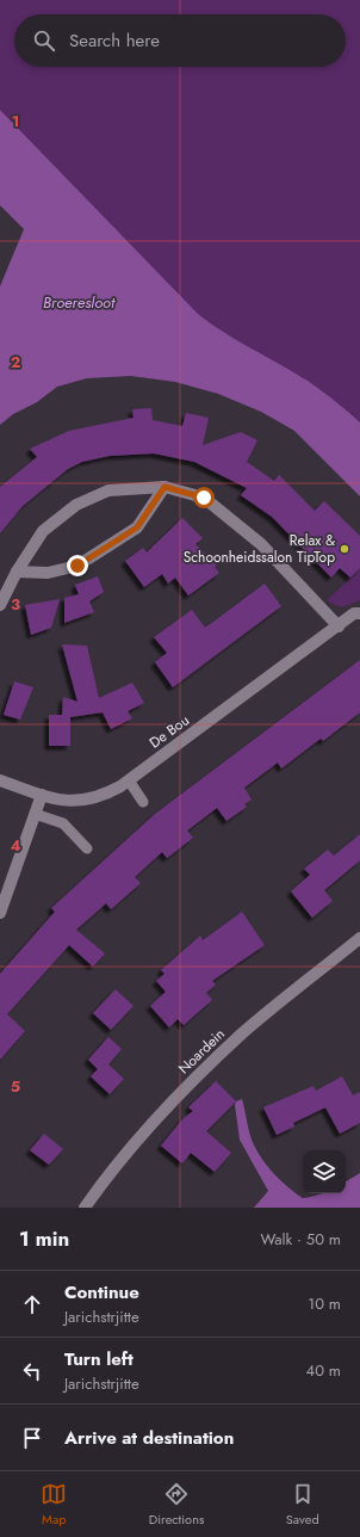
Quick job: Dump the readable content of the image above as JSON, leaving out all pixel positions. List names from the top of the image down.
{
  "streets": {
    "street": ["De Bou", "Noardein"]
  },
  "water": ["Broeresloot"],
  "places": ["Relax & Schoonheidssalon TipTop"],
  "page": {
    "search": "Search here",
    "heading": ["1 min", "Walk · 50 m"],
    "list": [
      ["Continue", "Jarichstrjitte", "10 m"],
      ["Turn left", "Jarichstrjitte", "40 m"],
      "Arrive at destination"
    ],
    "nav": ["Map", "Directions", "Saved"]
  },
  "grid": {
    "rows": [
      "1",
      "2",
      "3",
      "4",
      "5"
    ]
  }
}
